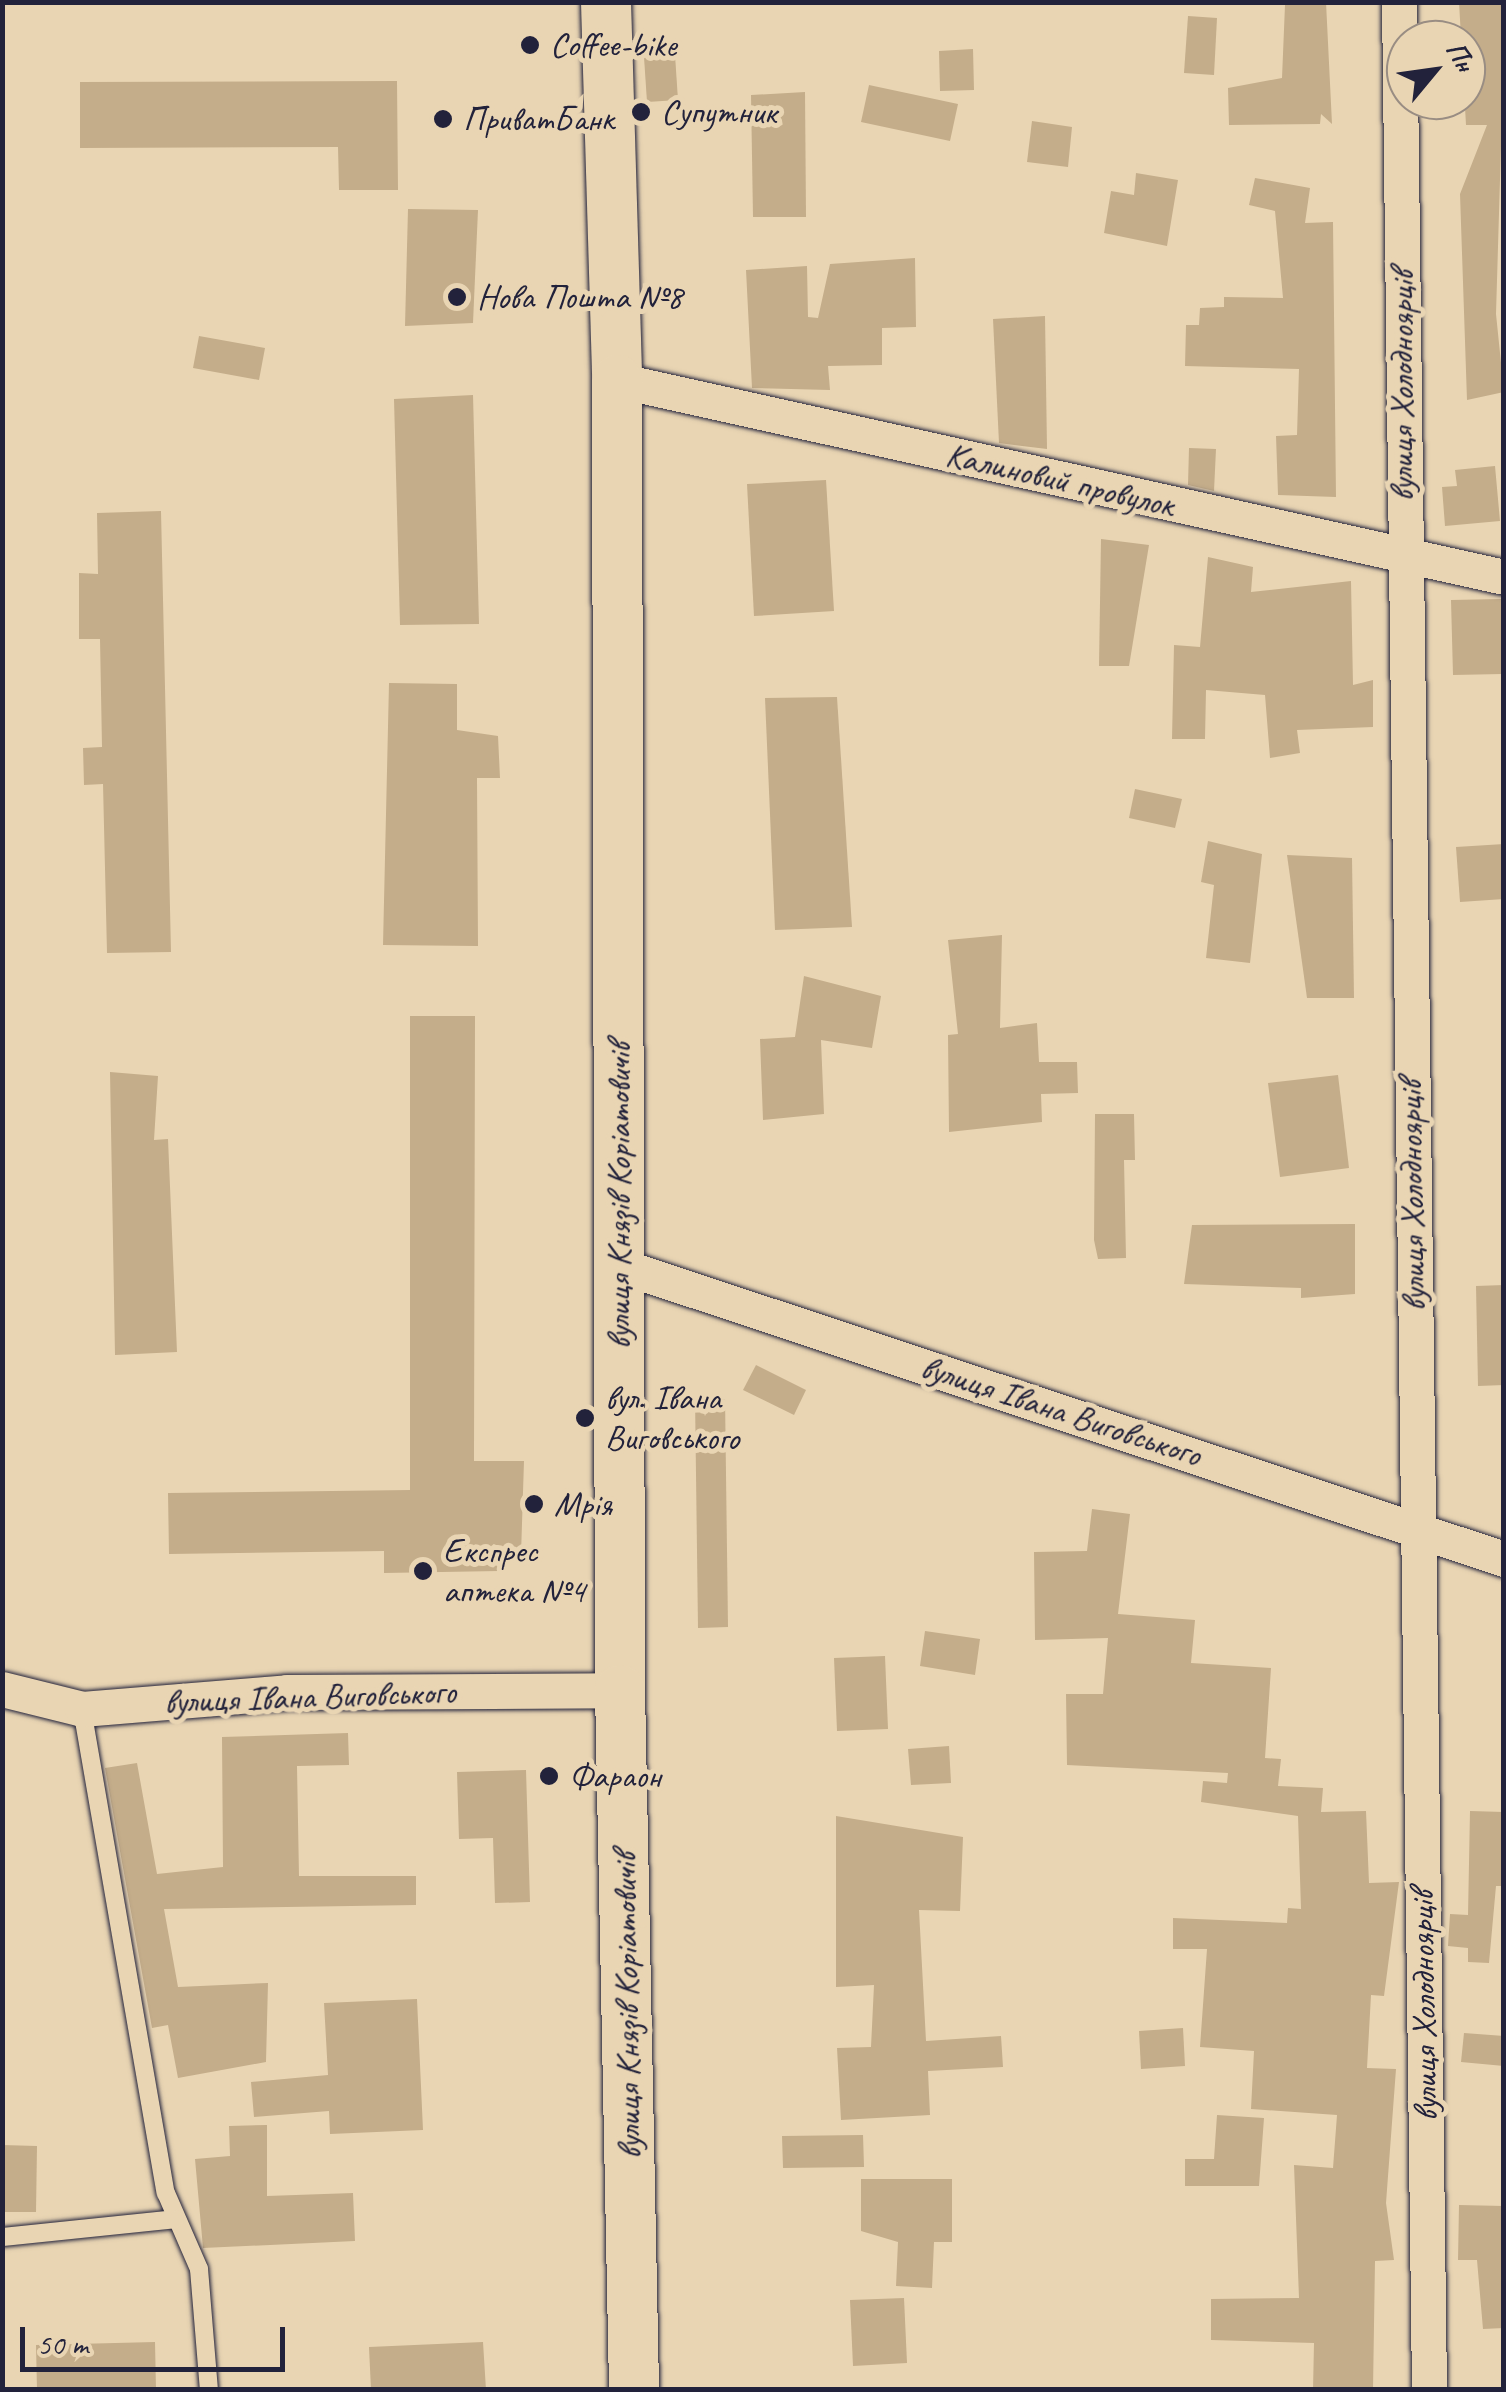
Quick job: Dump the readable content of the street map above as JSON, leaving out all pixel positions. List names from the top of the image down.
{
  "streets": {
    "main road": ["вулиця Князів Коріатовичів"],
    "street": ["вулиця Холодноярців", "Калиновий провулок", "вулиця Івана Виговського"]
  },
  "crossings": [
    ["вулиця Холодноярців", "Калиновий провулок"],
    ["вулиця Холодноярців", "вулиця Івана Виговського"],
    ["Калиновий провулок", "вулиця Князів Коріатовичів"],
    ["вулиця Князів Коріатовичів", "вулиця Івана Виговського"]
  ],
  "places": [
    "Coffee-bike",
    "Супутник",
    "ПриватБанк",
    "Нова Пошта №8",
    "вул. Івана Виговського",
    "Мрія",
    "Експрес аптека №4",
    "Фараон"
  ],
  "scale_bar": "50 m",
  "north": "top right"
}
